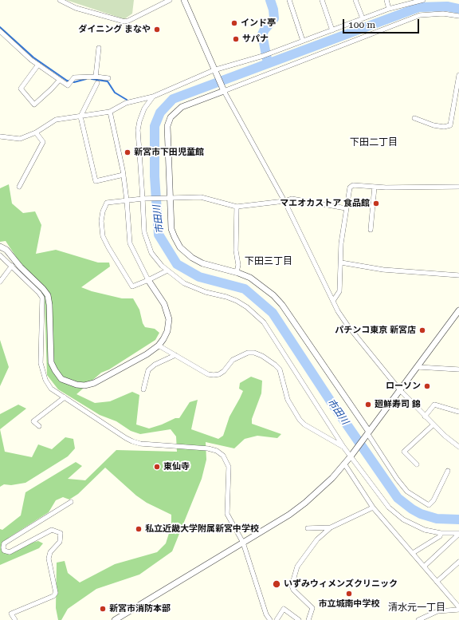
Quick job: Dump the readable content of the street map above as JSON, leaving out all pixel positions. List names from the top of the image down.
{
  "districts": ["下田二丁目", "下田三丁目", "清水元一丁目"],
  "water": ["市田川"],
  "places": [
    "インド亭",
    "ダイニング まなや",
    "サパナ",
    "新宮市下田児童館",
    "マエオカストア 食品館",
    "パチンコ東京 新宮店",
    "ローソン",
    "廻鮮寿司 錦",
    "東仙寺",
    "私立近畿大学附属新宮中学校",
    "いずみウィメンズクリニック",
    "市立城南中学校",
    "新宮市消防本部"
  ],
  "scale_bar": "100 m"
}
